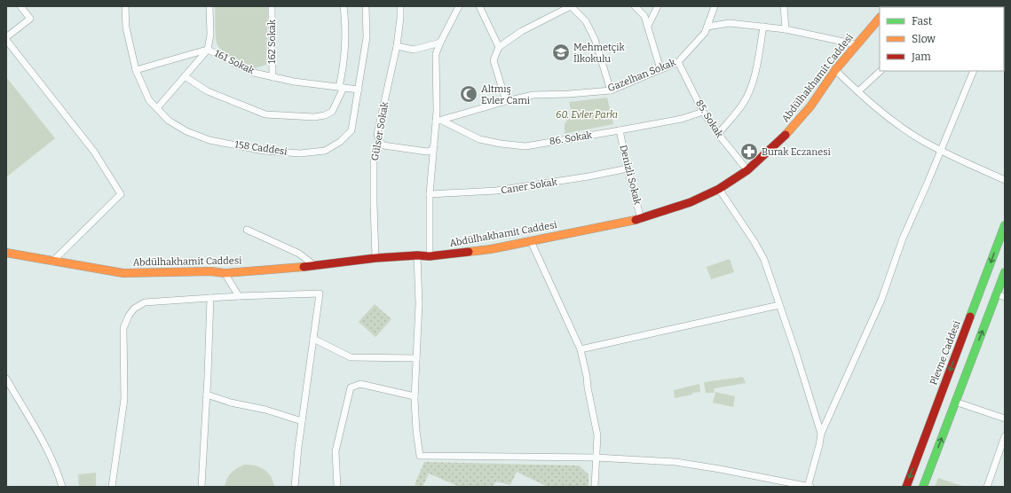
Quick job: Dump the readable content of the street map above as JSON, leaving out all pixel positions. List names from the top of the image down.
{
  "streets": {
    "main road": ["Abdülhakhamit Caddesi", "Plevne Caddesi"],
    "street": [
      "162 Sokak",
      "161 Sokak",
      "Gazelhan Sokak",
      "85. Sokak",
      "Gülser Sokak",
      "86. Sokak",
      "158 Caddesi",
      "Denizli Sokak",
      "Caner Sokak"
    ]
  },
  "crossings": [
    ["162 Sokak", "161 Sokak"],
    ["161 Sokak", "158 Caddesi"],
    ["Gazelhan Sokak", "85. Sokak"],
    ["Gazelhan Sokak", "86. Sokak"],
    ["Abdülhakhamit Caddesi", "85. Sokak"],
    ["Abdülhakhamit Caddesi", "Gülser Sokak"],
    ["Abdülhakhamit Caddesi", "Denizli Sokak"],
    ["85. Sokak", "86. Sokak"],
    ["86. Sokak", "Denizli Sokak"],
    ["Denizli Sokak", "Caner Sokak"]
  ],
  "parks": ["60. Evler Parkı"],
  "places": {
    "school or university": ["Mehmetçik İlkokulu"],
    "mosque": ["Altmış Evler Cami"],
    "pharmacy": ["Burak Eczanesi"]
  },
  "legend": ["Fast", "Slow", "Jam"]
}
